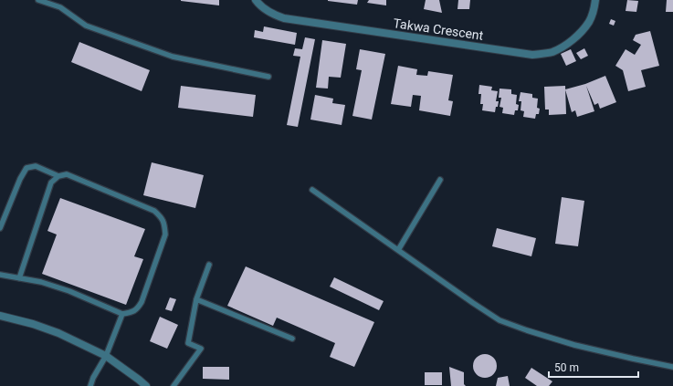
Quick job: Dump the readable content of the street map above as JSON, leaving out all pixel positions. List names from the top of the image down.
{
  "streets": {
    "street": ["Takwa Crescent"]
  },
  "scale_bar": "50 m"
}
